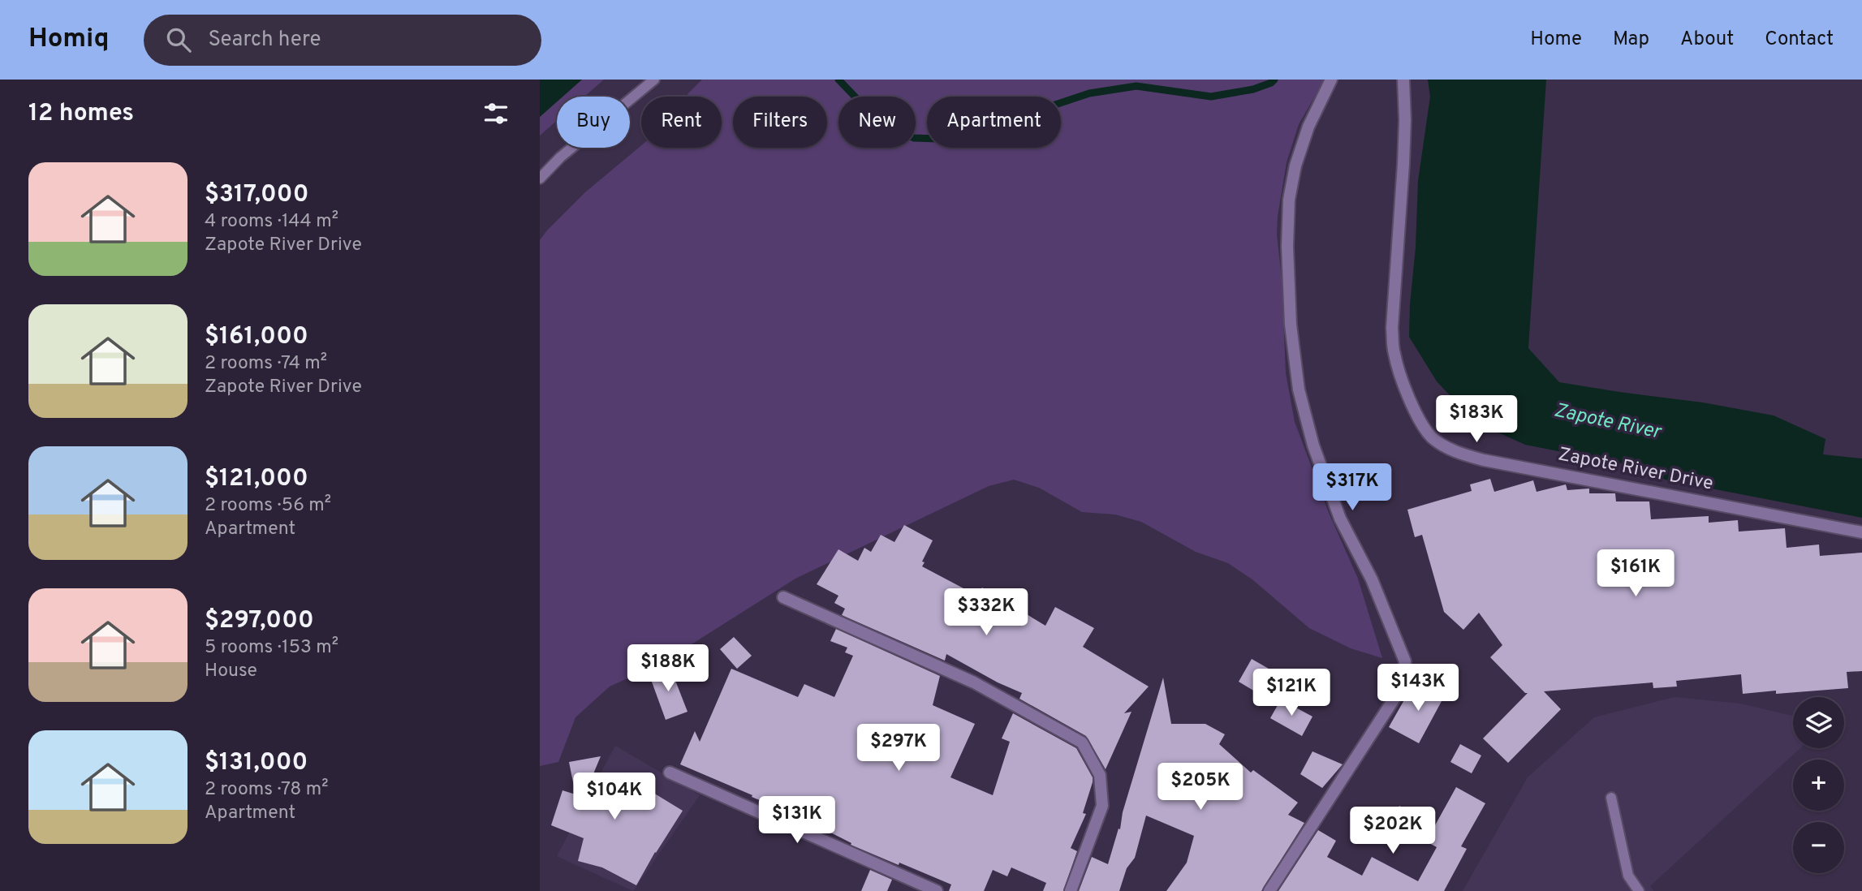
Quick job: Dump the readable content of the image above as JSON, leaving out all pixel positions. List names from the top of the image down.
{
  "streets": {
    "street": ["Zapote River Drive"]
  },
  "water": ["Zapote River"],
  "page": {
    "header": "Homiq",
    "search": "Search here",
    "nav": [
      "Home",
      "Map",
      "About",
      "Contact"
    ],
    "heading": "12 homes",
    "chip": [
      "Buy",
      "Rent",
      "Filters",
      "New",
      "Apartment"
    ],
    "list": [
      {
        "name": "$317,000",
        "note": "4 rooms · 144 m² · Zapote River Drive"
      },
      {
        "name": "$161,000",
        "note": "2 rooms · 74 m² · Zapote River Drive"
      },
      {
        "name": "$121,000",
        "note": "2 rooms · 56 m² · Apartment"
      },
      {
        "name": "$297,000",
        "note": "5 rooms · 153 m² · House"
      },
      {
        "name": "$131,000",
        "note": "2 rooms · 78 m² · Apartment"
      }
    ],
    "price": [
      "$183K",
      "$317K",
      "$161K",
      "$332K",
      "$188K",
      "$143K",
      "$121K",
      "$297K",
      "$205K",
      "$104K",
      "$131K",
      "$202K"
    ],
    "map_buttons": ["+", "−"]
  }
}
